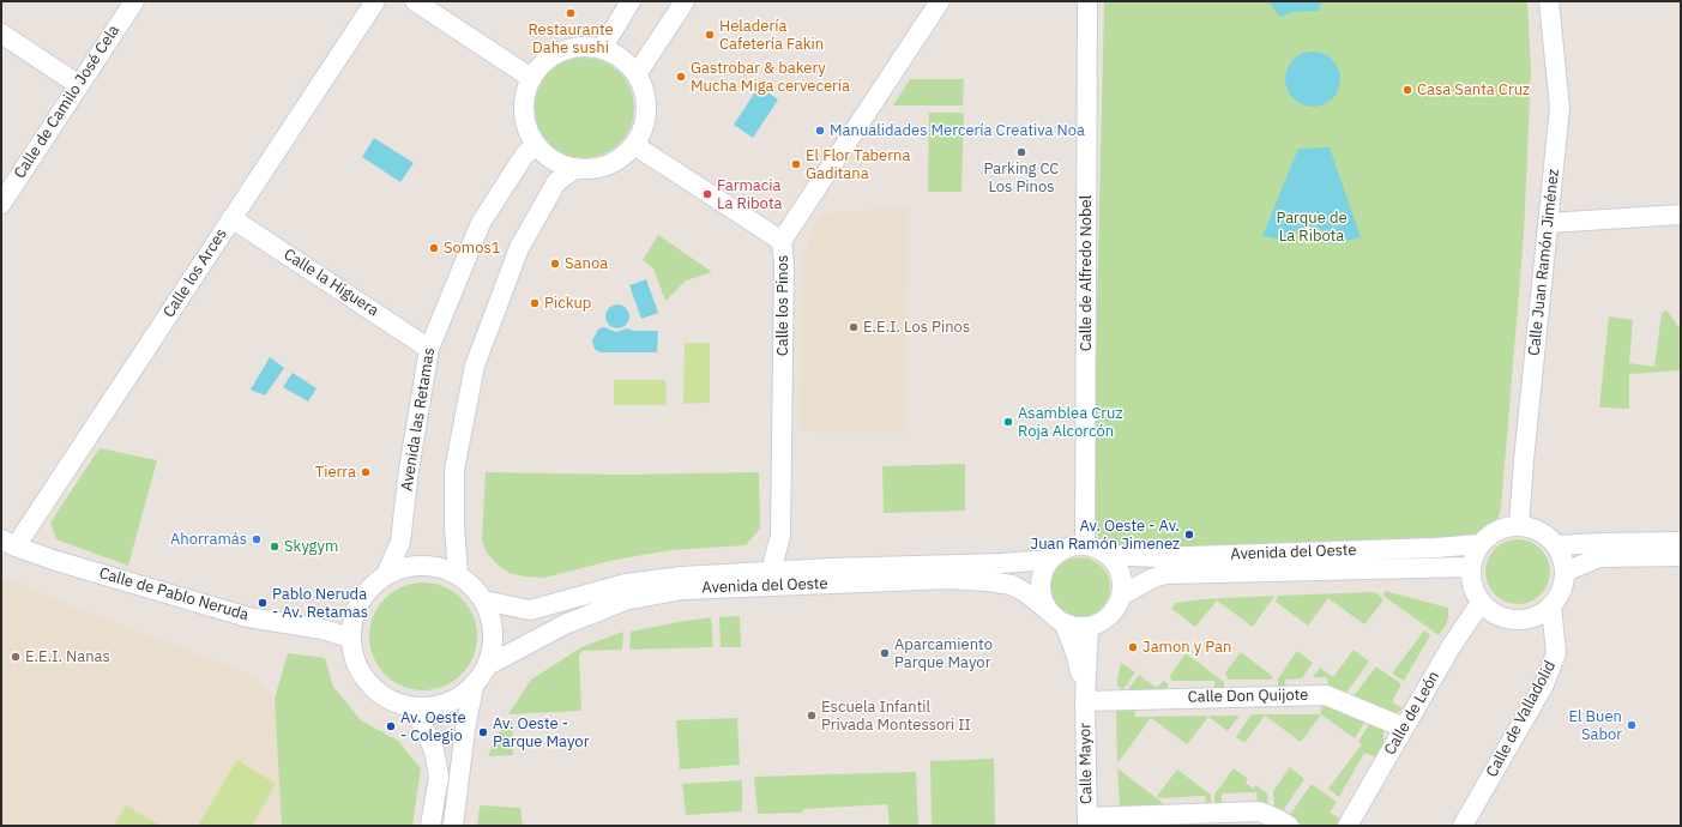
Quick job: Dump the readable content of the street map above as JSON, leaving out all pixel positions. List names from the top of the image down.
{
  "streets": {
    "street": [
      "Calle de Camilo José Cela",
      "Calle Juan Ramón Jiménez",
      "Calle los Arces",
      "Calle de Alfredo Nobel",
      "Calle la Higuera",
      "Calle los Pinos",
      "Avenida las Retamas",
      "Avenida del Oeste",
      "Calle de Pablo Neruda",
      "Calle Don Quijote",
      "Calle de León",
      "Calle de Valladolid",
      "Calle Mayor"
    ]
  },
  "crossings": [
    ["Calle Juan Ramón Jiménez", "Avenida del Oeste"],
    ["Calle Juan Ramón Jiménez", "Calle de León"],
    ["Calle Juan Ramón Jiménez", "Calle de Valladolid"],
    ["Calle los Arces", "Calle la Higuera"],
    ["Calle los Arces", "Calle de Pablo Neruda"],
    ["Calle de Alfredo Nobel", "Avenida del Oeste"],
    ["Calle de Alfredo Nobel", "Calle Mayor"],
    ["Calle la Higuera", "Avenida las Retamas"],
    ["Calle los Pinos", "Avenida del Oeste"],
    ["Avenida las Retamas", "Avenida del Oeste"],
    ["Avenida las Retamas", "Calle de Pablo Neruda"],
    ["Avenida del Oeste", "Calle de Pablo Neruda"],
    ["Avenida del Oeste", "Calle de León"],
    ["Avenida del Oeste", "Calle de Valladolid"],
    ["Avenida del Oeste", "Calle Mayor"],
    ["Calle Don Quijote", "Calle de León"],
    ["Calle Don Quijote", "Calle Mayor"],
    ["Calle de León", "Calle de Valladolid"]
  ],
  "parks": ["Parque de La Ribota"],
  "places": [
    "Restaurante Dahe sushi",
    "Heladería Cafetería Fakin",
    "Gastrobar & bakery Mucha Miga cervecería",
    "Casa Santa Cruz",
    "Manualidades Mercería Creativa Noa",
    "Parking CC Los Pinos",
    "El Flor Taberna Gaditana",
    "Farmacia La Ribota",
    "Somos1",
    "Sanoa",
    "Pickup",
    "E.E.I. Los Pinos",
    "Asamblea Cruz Roja Alcorcón",
    "Tierra",
    "Av. Oeste - Av. Juan Ramón Jimenez",
    "Ahorramás",
    "Skygym",
    "Pablo Neruda - Av. Retamas",
    "Jamon y Pan",
    "Aparcamiento Parque Mayor",
    "E.E.I. Nanas",
    "Escuela Infantil Privada Montessori II",
    "El Buen Sabor",
    "Av. Oeste - Colegio",
    "Av. Oeste - Parque Mayor"
  ]
}
